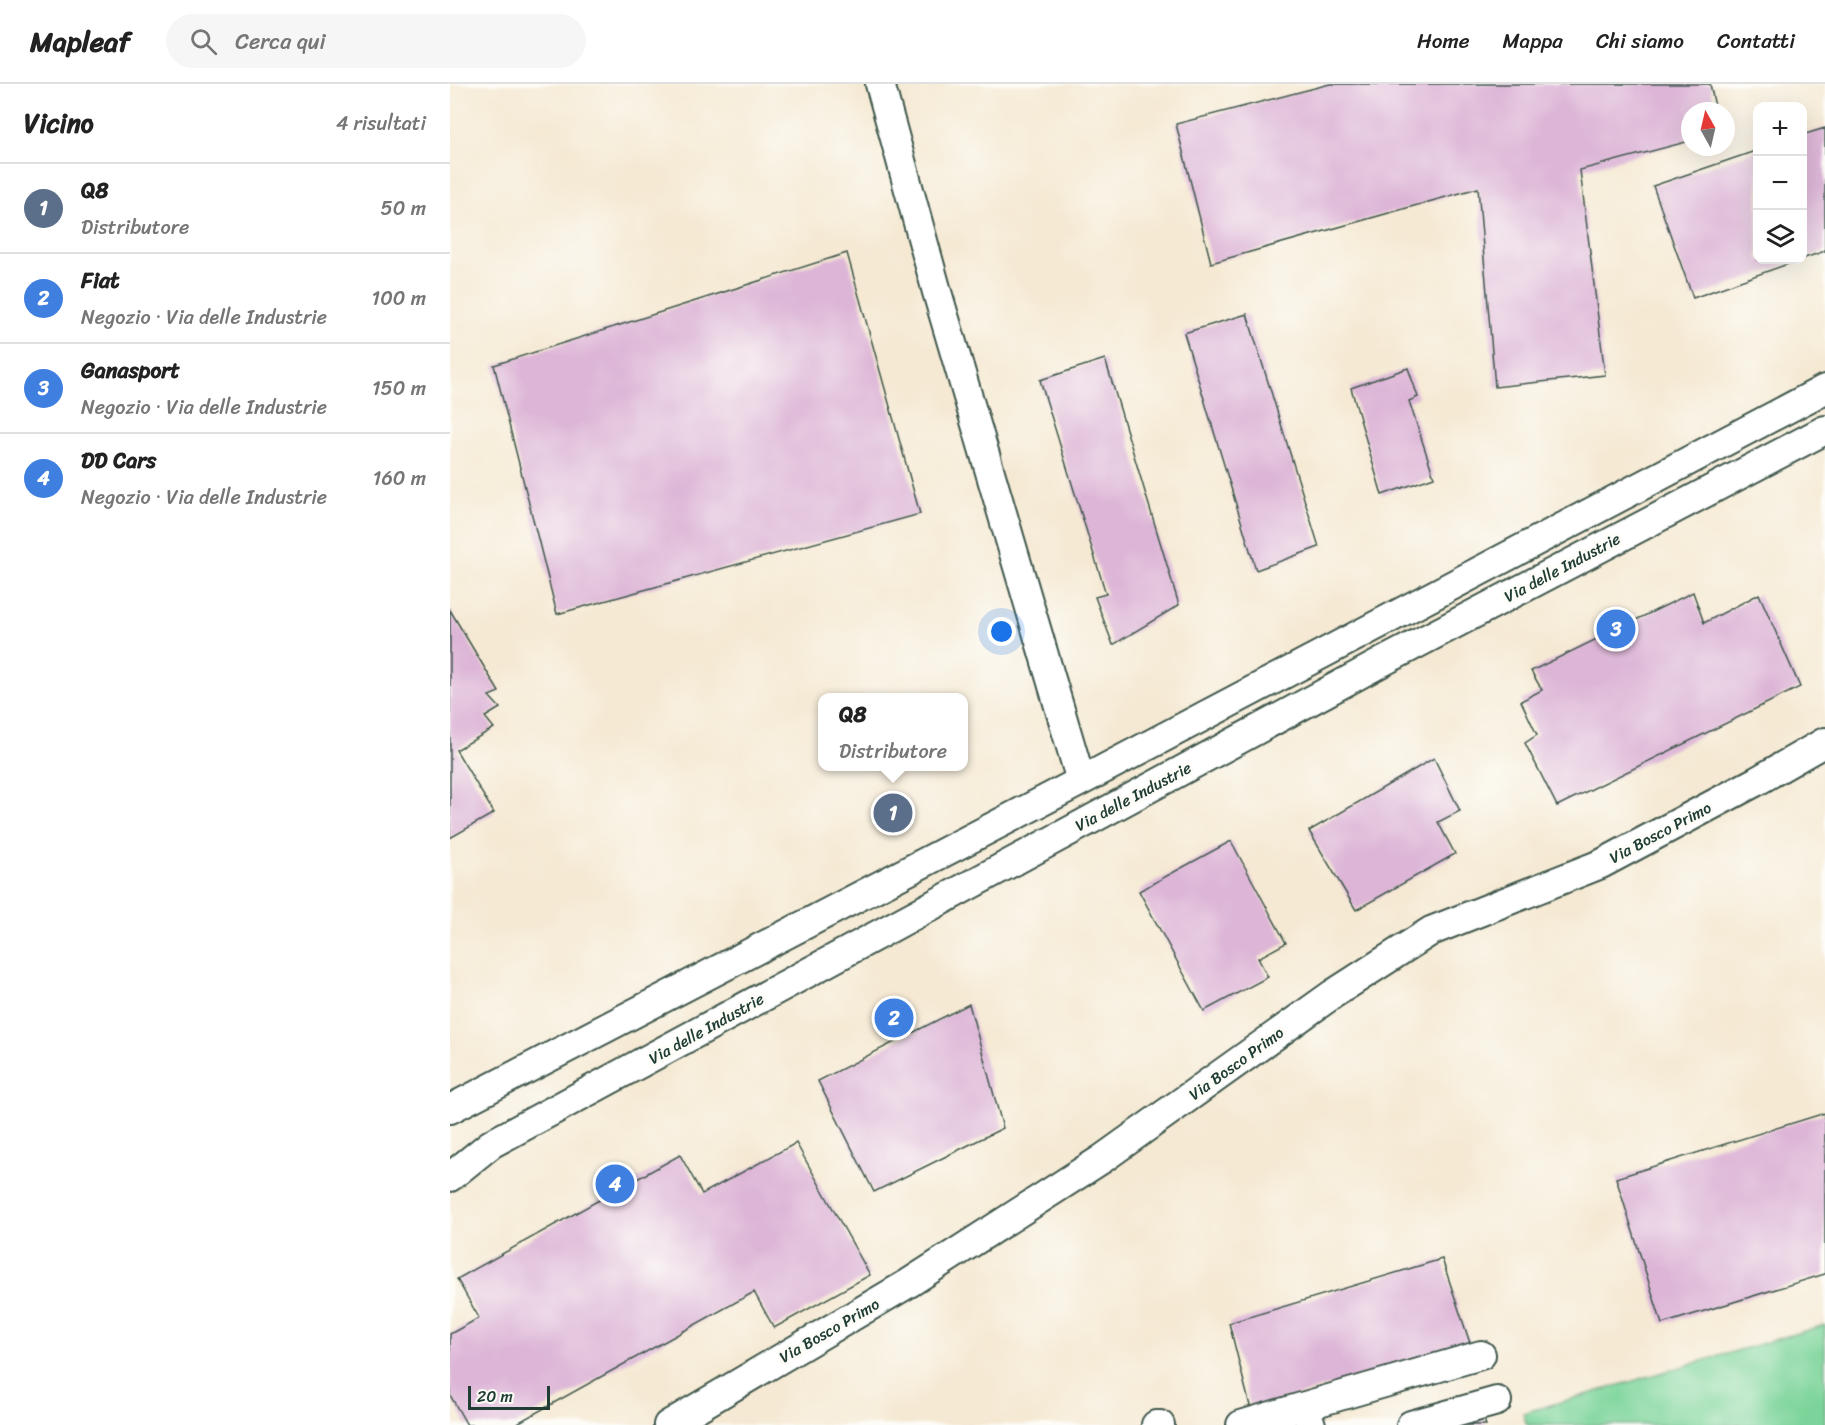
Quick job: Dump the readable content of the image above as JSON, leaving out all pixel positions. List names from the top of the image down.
{
  "streets": {
    "street": ["Via delle Industrie", "Via Bosco Primo"]
  },
  "scale_bar": "20 m",
  "north": "top",
  "page": {
    "header": "Mapleaf",
    "search": "Cerca qui",
    "nav": [
      "Home",
      "Mappa",
      "Chi siamo",
      "Contatti"
    ],
    "heading": ["Vicino", "4 risultati"],
    "map_buttons": ["+", "−"],
    "list": [
      {
        "mark": "1",
        "name": "Q8",
        "note": "Distributore",
        "value": "50 m"
      },
      {
        "mark": "2",
        "name": "Fiat",
        "note": "Negozio · Via delle Industrie",
        "value": "100 m"
      },
      {
        "mark": "3",
        "name": "Ganasport",
        "note": "Negozio · Via delle Industrie",
        "value": "150 m"
      },
      {
        "mark": "4",
        "name": "DD Cars",
        "note": "Negozio · Via delle Industrie",
        "value": "160 m"
      }
    ],
    "pins": [
      "3",
      "1",
      "2",
      "4"
    ],
    "popup": ["Q8", "Distributore"],
    "scale": "20 m"
  }
}
